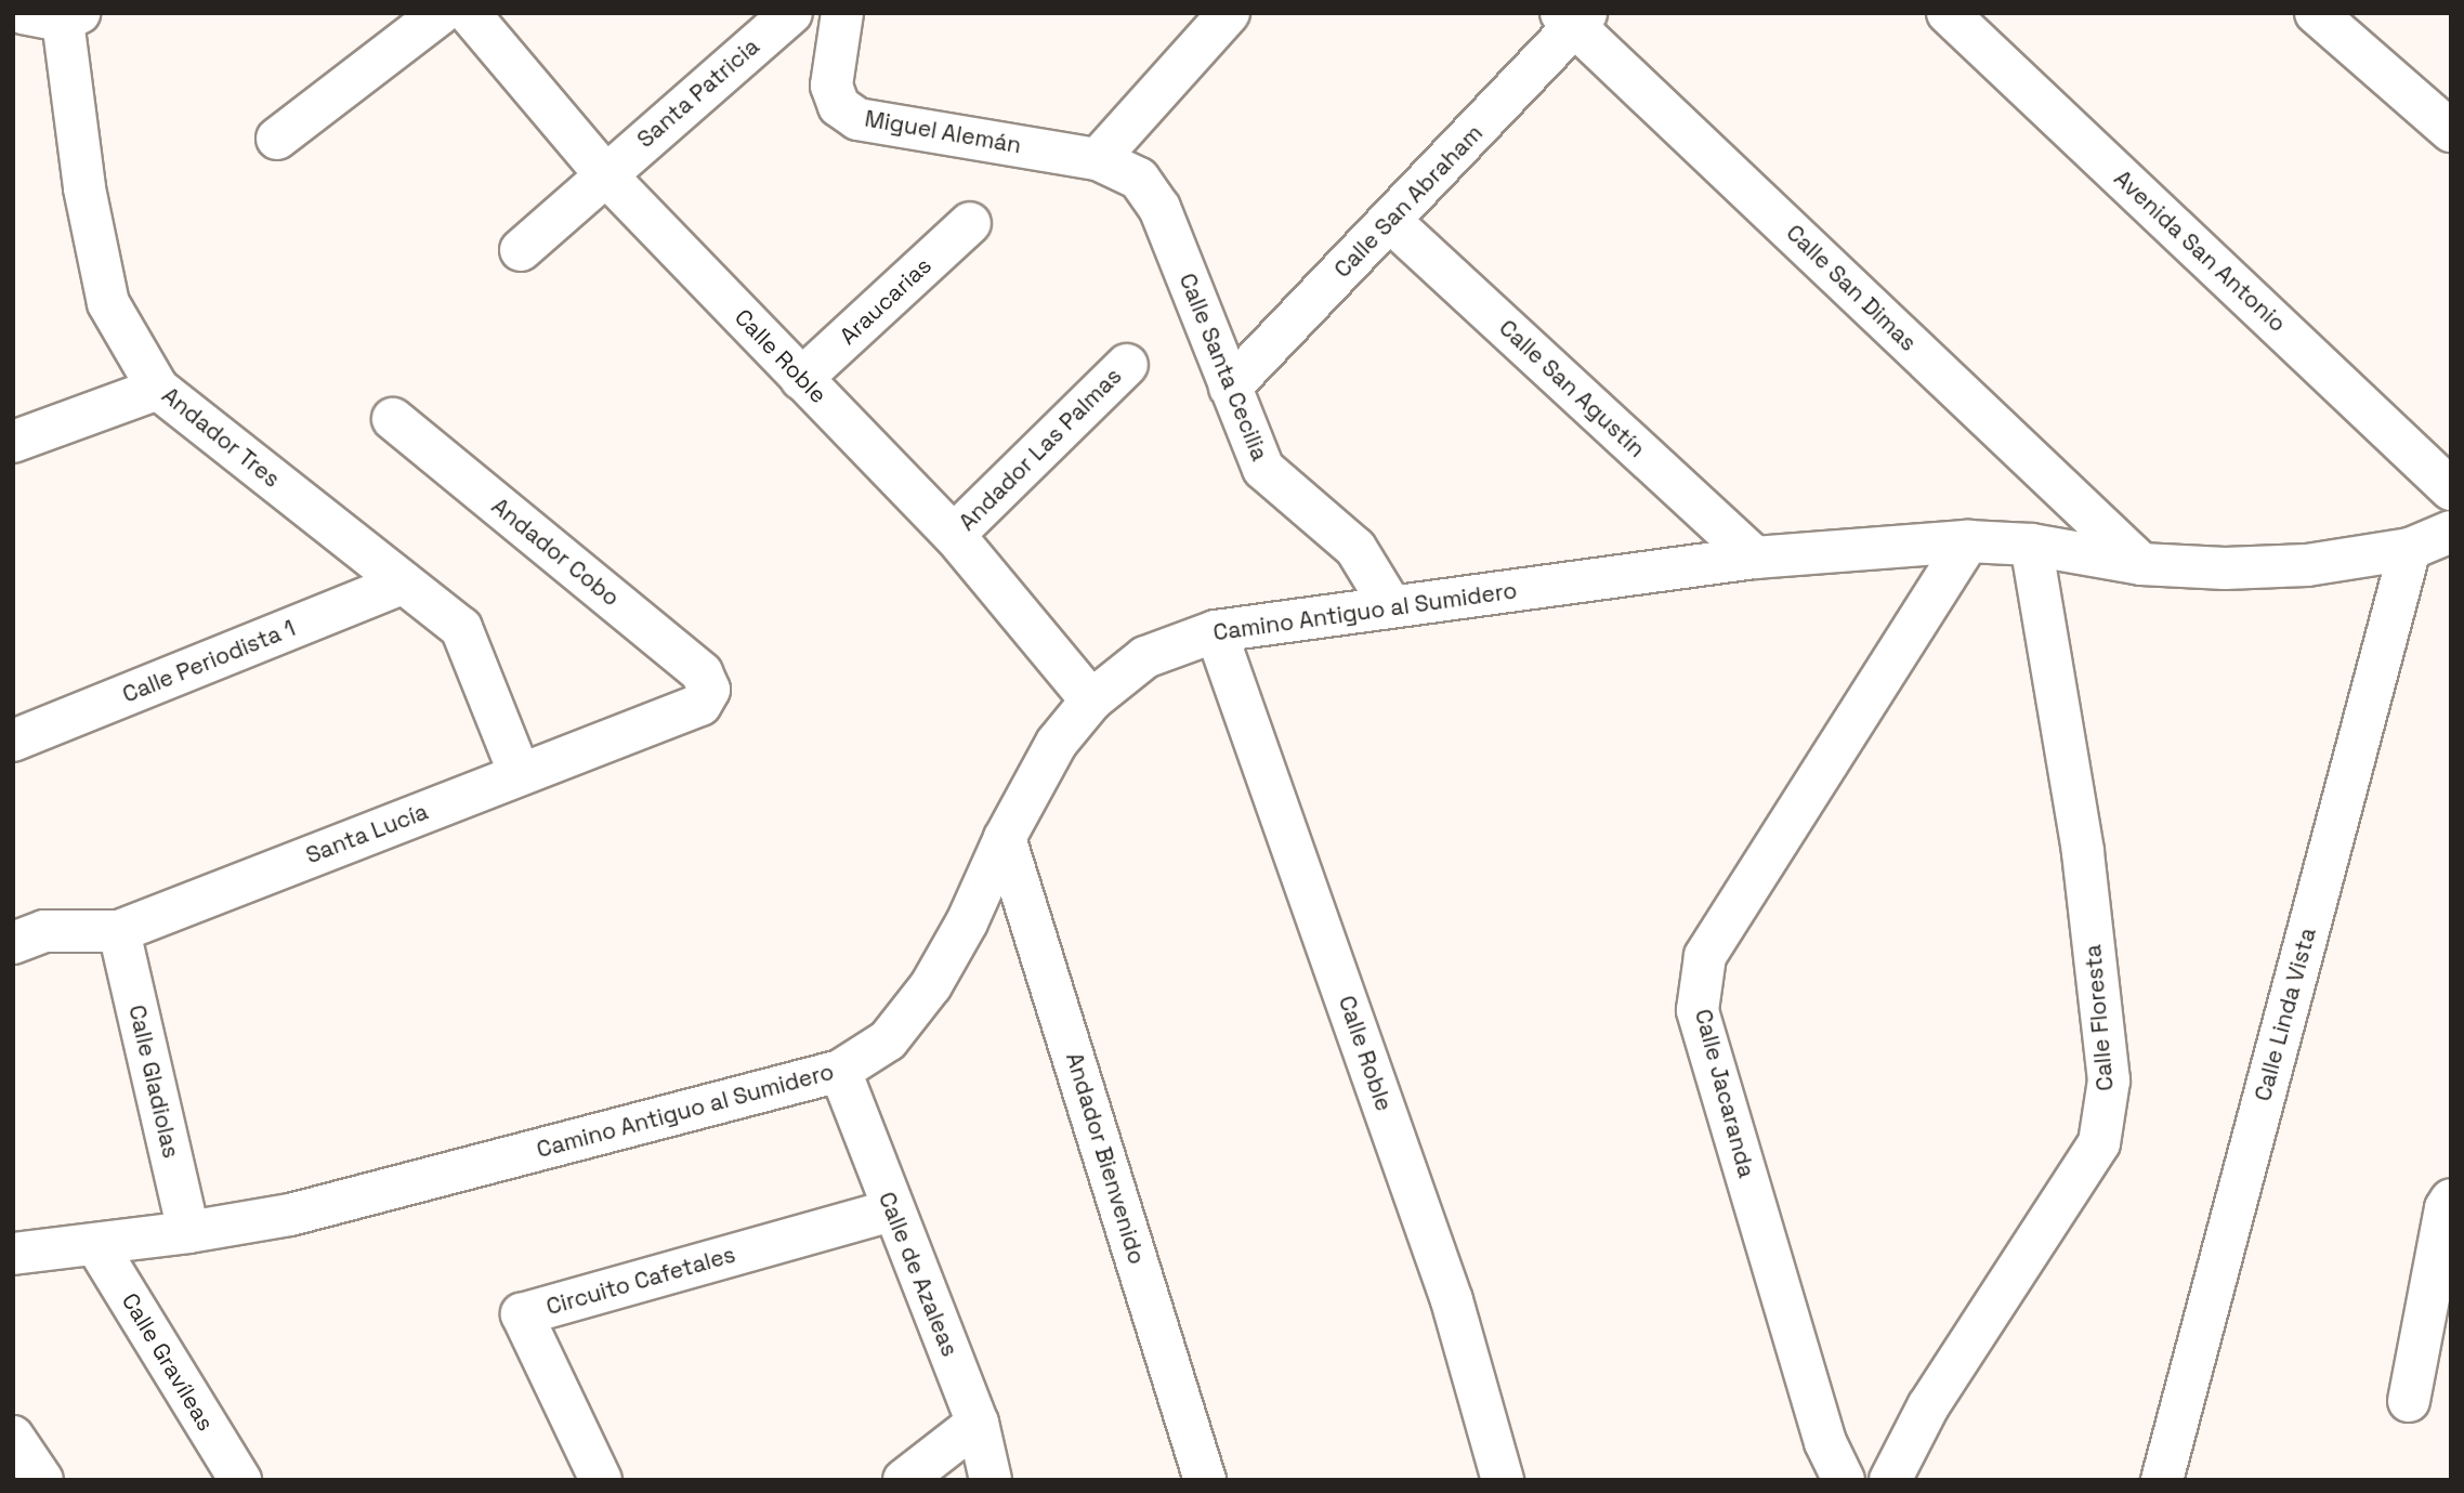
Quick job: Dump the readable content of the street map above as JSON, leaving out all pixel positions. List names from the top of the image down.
{
  "streets": {
    "street": [
      "Santa Patricia",
      "Miguel Alemán",
      "Calle San Abraham",
      "Avenida San Antonio",
      "Calle San Dimas",
      "Araucarias",
      "Calle Roble",
      "Calle Santa Cecilia",
      "Calle San Agustín",
      "Andador Tres",
      "Andador Las Palmas",
      "Andador Cobo",
      "Camino Antiguo al Sumidero",
      "Calle Periodista 1",
      "Santa Lucía",
      "Calle Linda Vista",
      "Calle Floresta",
      "Calle Gladiolas",
      "Calle Jacaranda",
      "Andador Bienvenido",
      "Calle de Azaleas",
      "Circuito Cafetales",
      "Calle Gravíleas"
    ]
  },
  "crossings": [
    ["Santa Patricia", "Calle Roble"],
    ["Miguel Alemán", "Calle Santa Cecilia"],
    ["Calle San Abraham", "Calle San Dimas"],
    ["Calle San Abraham", "Calle Santa Cecilia"],
    ["Calle San Abraham", "Calle San Agustín"],
    ["Calle San Dimas", "Camino Antiguo al Sumidero"],
    ["Araucarias", "Calle Roble"],
    ["Calle Roble", "Andador Las Palmas"],
    ["Calle Roble", "Camino Antiguo al Sumidero"],
    ["Calle Santa Cecilia", "Camino Antiguo al Sumidero"],
    ["Calle San Agustín", "Camino Antiguo al Sumidero"],
    ["Andador Tres", "Calle Periodista 1"],
    ["Andador Tres", "Santa Lucía"],
    ["Andador Cobo", "Santa Lucía"],
    ["Camino Antiguo al Sumidero", "Calle Linda Vista"],
    ["Camino Antiguo al Sumidero", "Calle Floresta"],
    ["Camino Antiguo al Sumidero", "Calle Gladiolas"],
    ["Camino Antiguo al Sumidero", "Calle Jacaranda"],
    ["Camino Antiguo al Sumidero", "Andador Bienvenido"],
    ["Camino Antiguo al Sumidero", "Calle de Azaleas"],
    ["Camino Antiguo al Sumidero", "Calle Gravíleas"],
    ["Santa Lucía", "Calle Gladiolas"],
    ["Calle de Azaleas", "Circuito Cafetales"]
  ]
}
